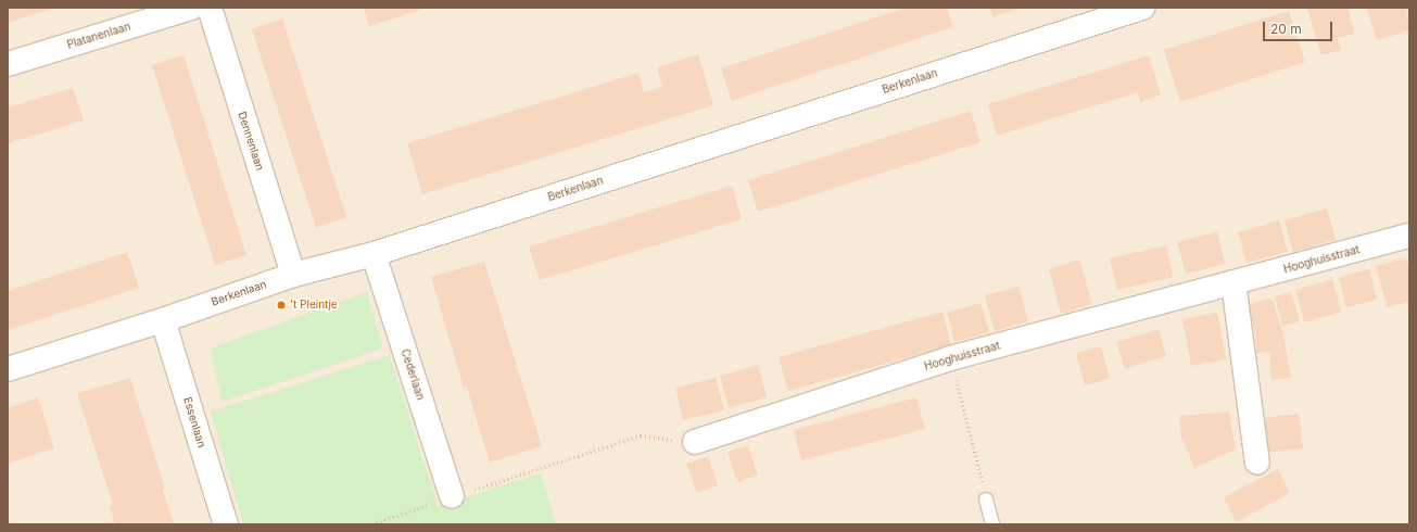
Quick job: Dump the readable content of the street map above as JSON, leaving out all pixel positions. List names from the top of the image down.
{
  "streets": {
    "street": [
      "Platanenlaan",
      "Berkenlaan",
      "Dennenlaan",
      "Hooghuisstraat",
      "Cederlaan",
      "Essenlaan"
    ]
  },
  "crossings": [
    ["Berkenlaan", "Dennenlaan"],
    ["Berkenlaan", "Cederlaan"],
    ["Berkenlaan", "Essenlaan"]
  ],
  "places": ["'t Pleintje"],
  "scale_bar": "20 m"
}
